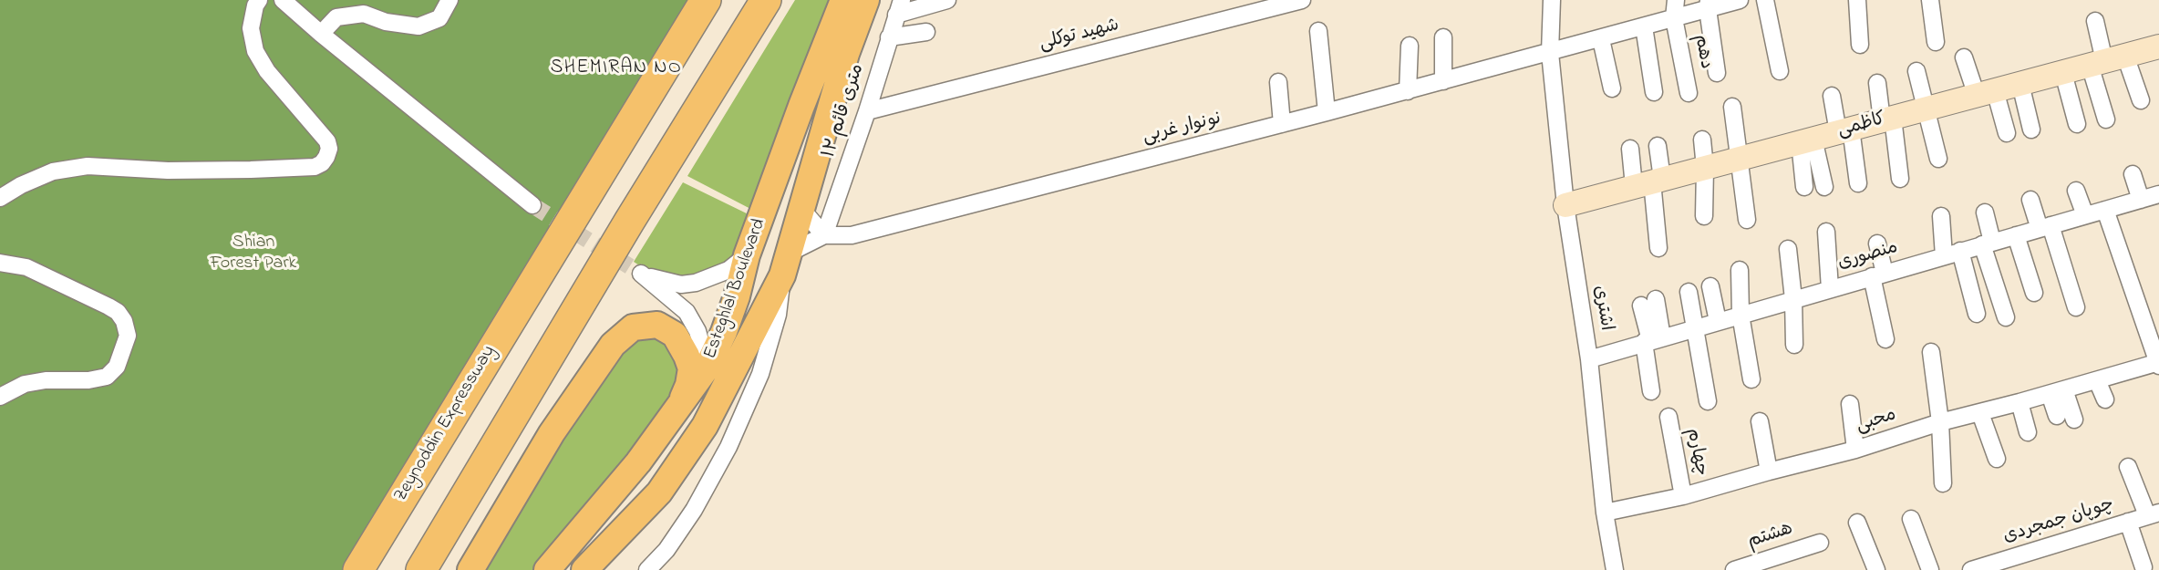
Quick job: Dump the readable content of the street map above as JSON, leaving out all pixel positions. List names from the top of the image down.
{
  "streets": {
    "highway": ["Zeynoddin Expressway"],
    "main road": ["Esteghlal Boulevard"],
    "street": [
      "شهید توکلی",
      "دهم",
      "۱۲ متری قائم",
      "کاظمی",
      "نونوار غربی",
      "منصوری",
      "اشتری",
      "محبی",
      "چهارم",
      "چوپان جمجردی",
      "هشتم"
    ]
  },
  "crossings": [
    ["شهید توکلی", "۱۲ متری قائم"],
    ["دهم", "نونوار غربی"],
    ["۱۲ متری قائم", "نونوار غربی"],
    ["کاظمی", "اشتری"],
    ["نونوار غربی", "اشتری"],
    ["منصوری", "اشتری"],
    ["اشتری", "محبی"],
    ["محبی", "چهارم"]
  ],
  "districts": ["SHEMIRAN NO"],
  "parks": ["Shian Forest Park"]
}
